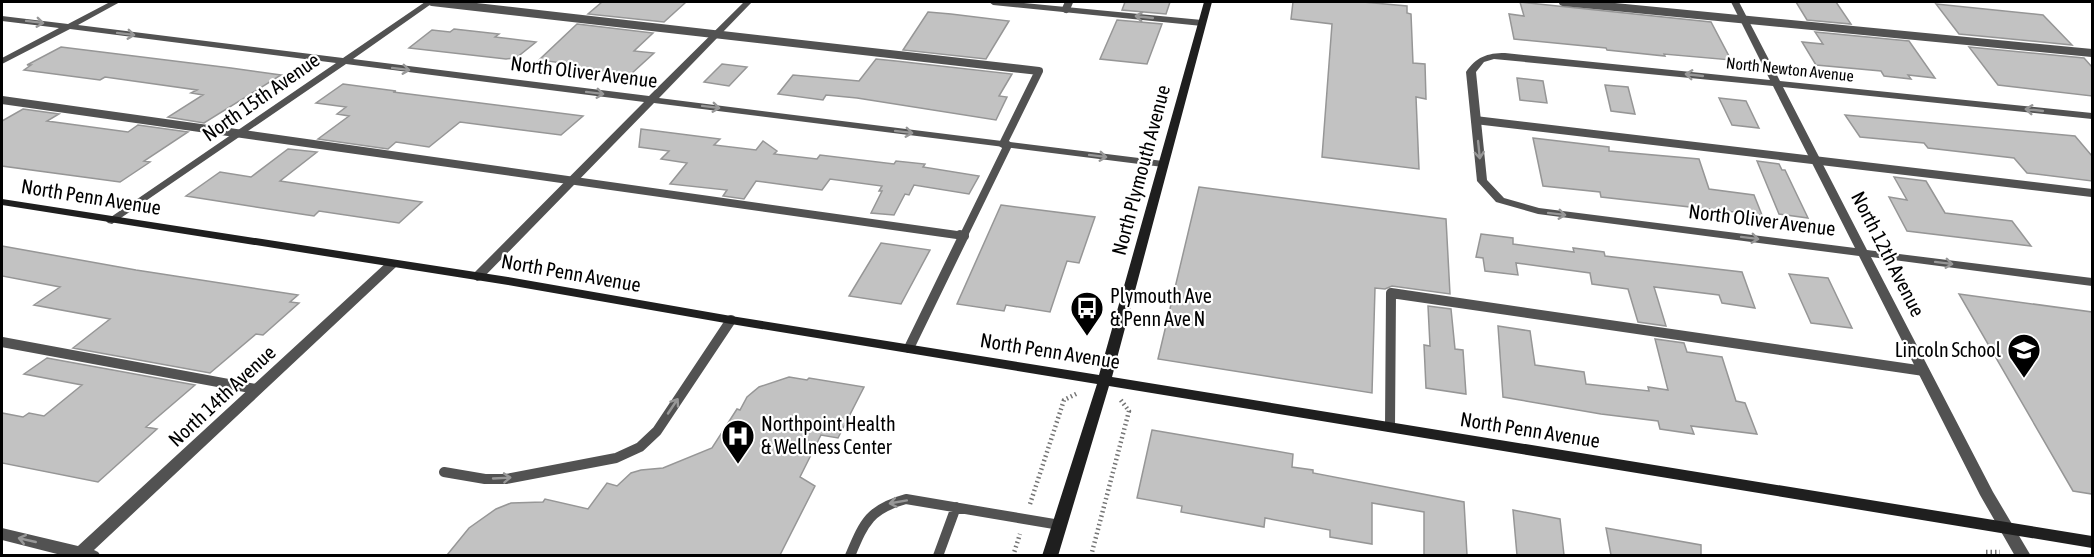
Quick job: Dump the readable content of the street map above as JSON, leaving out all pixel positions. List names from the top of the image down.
{
  "streets": {
    "main road": ["North Plymouth Avenue", "North Penn Avenue"],
    "street": [
      "North Newton Avenue",
      "North Oliver Avenue",
      "North 15th Avenue",
      "North 12th Avenue",
      "North 14th Avenue"
    ]
  },
  "crossings": [
    ["North Newton Avenue", "North Oliver Avenue"],
    ["North Newton Avenue", "North 12th Avenue"],
    ["North Oliver Avenue", "North 15th Avenue"],
    ["North Oliver Avenue", "North Plymouth Avenue"],
    ["North Oliver Avenue", "North 12th Avenue"],
    ["North 15th Avenue", "North Penn Avenue"],
    ["North Plymouth Avenue", "North Penn Avenue"],
    ["North Penn Avenue", "North 12th Avenue"],
    ["North Penn Avenue", "North 14th Avenue"]
  ],
  "one_way": ["North Newton Avenue", "North Oliver Avenue"],
  "places": {
    "bus stop": ["Plymouth Ave & Penn Ave N"],
    "school or university": ["Lincoln School"],
    "hospital": ["Northpoint Health & Wellness Center"]
  }
}
